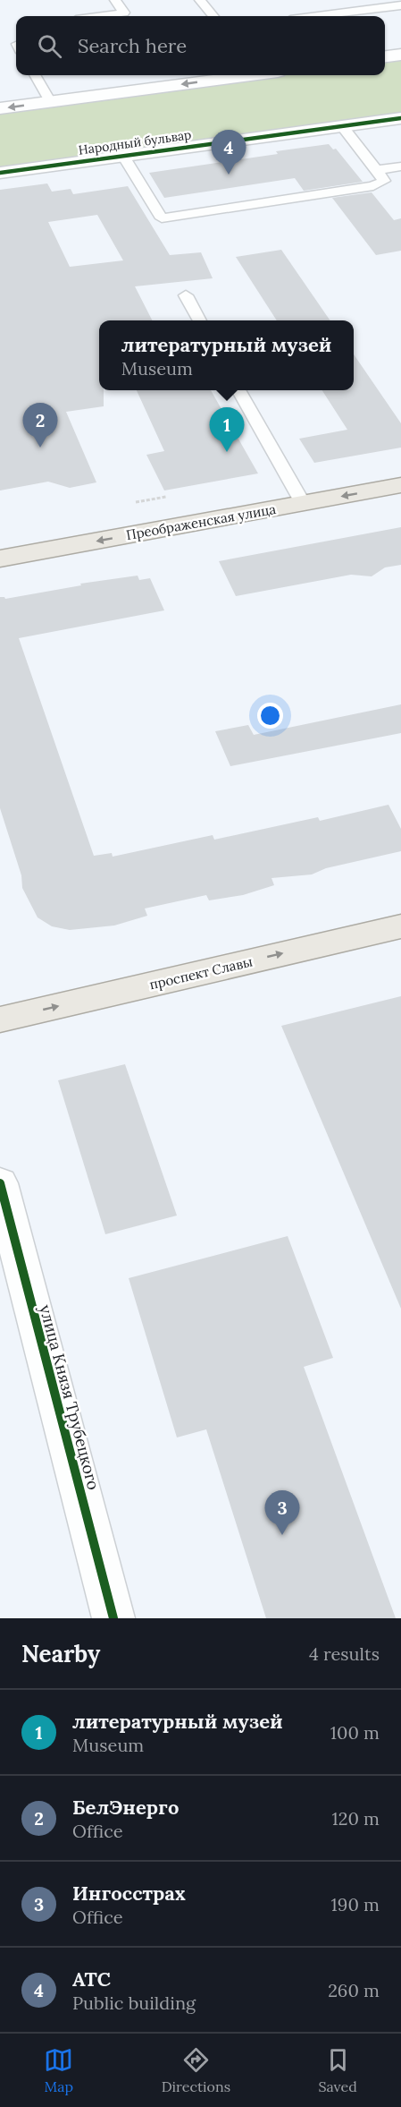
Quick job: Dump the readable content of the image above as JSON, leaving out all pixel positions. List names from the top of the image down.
{
  "streets": {
    "main road": ["Преображенская улица", "проспект Славы"],
    "street": ["Народный бульвар", "улица Князя Трубецкого"]
  },
  "one_way": ["Преображенская улица", "проспект Славы"],
  "page": {
    "search": "Search here",
    "pins": [
      "4",
      "2",
      "1",
      "3"
    ],
    "popup": ["литературный музей", "Museum"],
    "heading": ["Nearby", "4 results"],
    "list": [
      {
        "mark": "1",
        "name": "литературный музей",
        "note": "Museum",
        "value": "100 m"
      },
      {
        "mark": "2",
        "name": "БелЭнерго",
        "note": "Office",
        "value": "120 m"
      },
      {
        "mark": "3",
        "name": "Ингосстрах",
        "note": "Office",
        "value": "190 m"
      },
      {
        "mark": "4",
        "name": "АТС",
        "note": "Public building",
        "value": "260 m"
      }
    ],
    "nav": ["Map", "Directions", "Saved"]
  }
}
